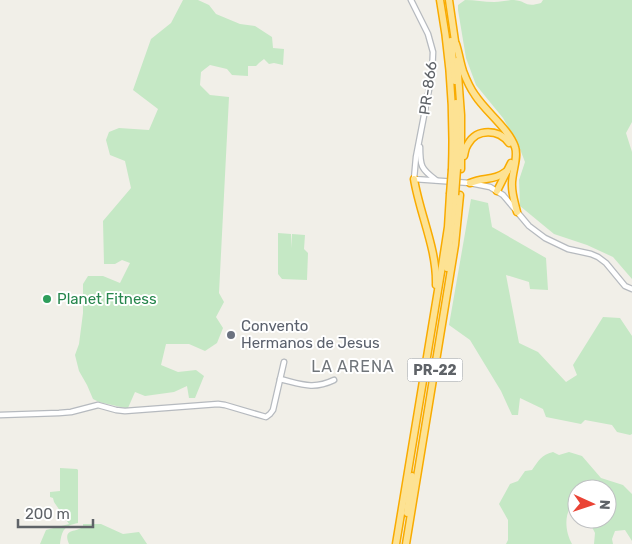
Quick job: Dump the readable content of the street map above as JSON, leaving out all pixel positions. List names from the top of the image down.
{
  "streets": {
    "highway": ["PR-22"],
    "street": ["PR-866"]
  },
  "districts": ["LA ARENA"],
  "places": ["Planet Fitness", "Convento Hermanos de Jesus"],
  "scale_bar": "200 m",
  "north": "right"
}
